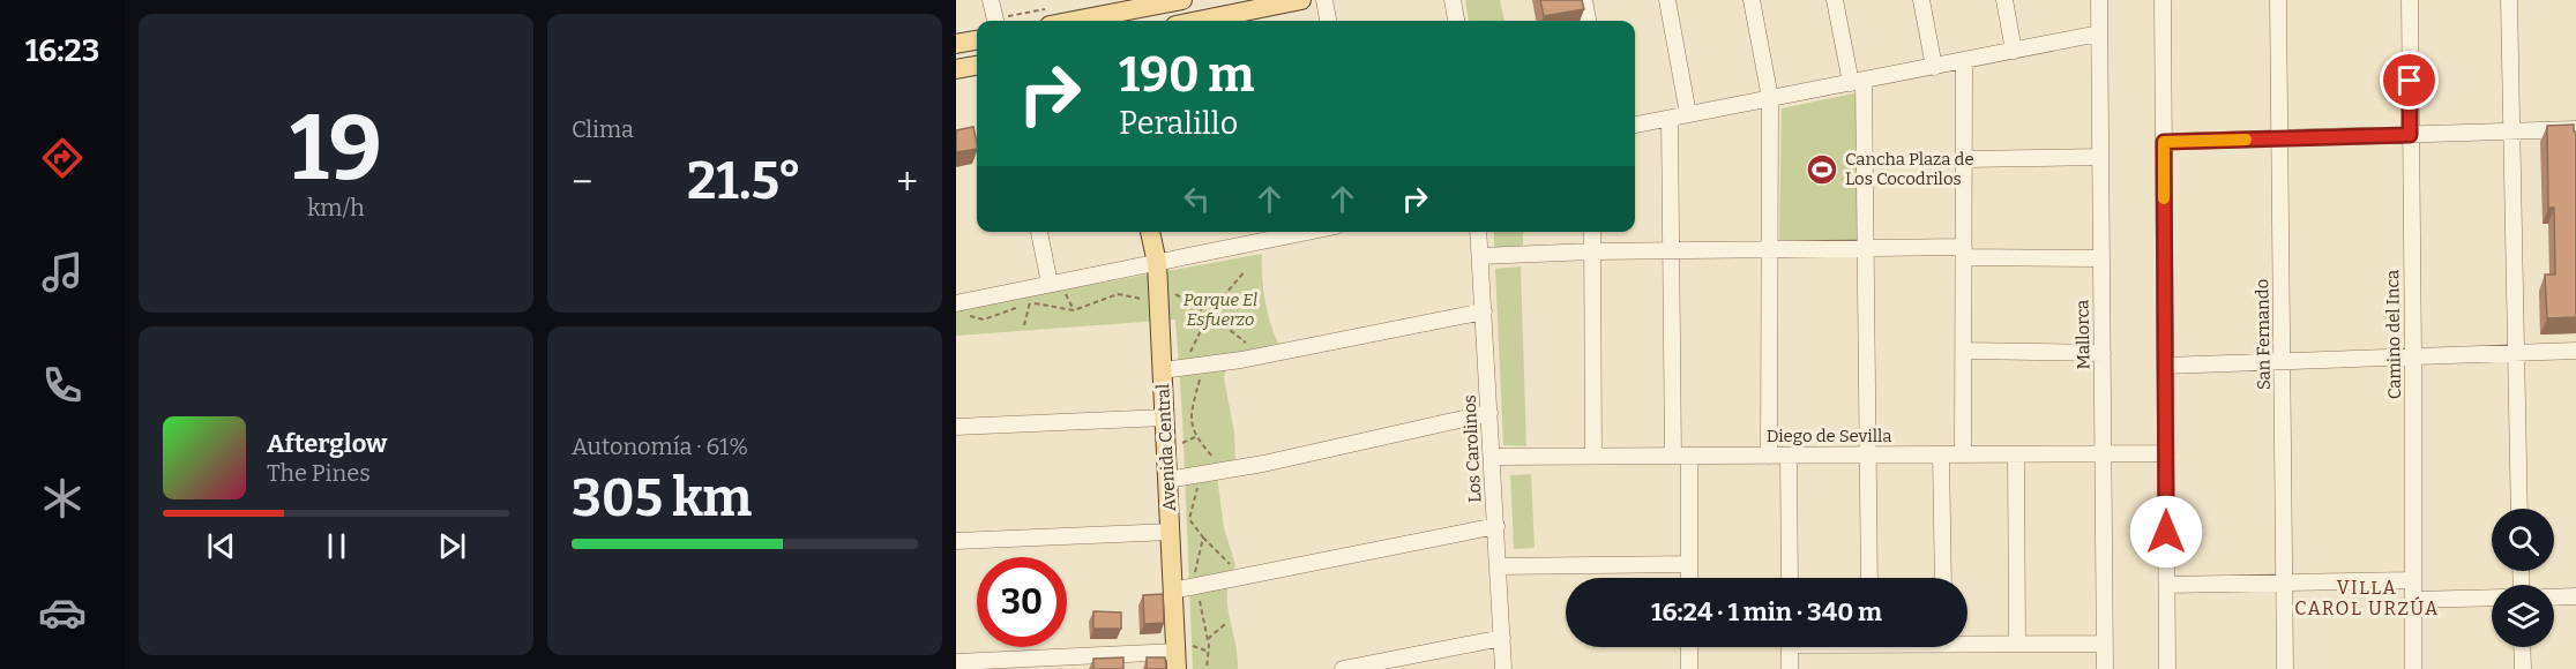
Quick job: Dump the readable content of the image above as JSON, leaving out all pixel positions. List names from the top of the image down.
{
  "streets": {
    "main road": ["Avenida Central"],
    "street": [
      "Mallorca",
      "San Fernando",
      "Camino del Inca",
      "Diego de Sevilla",
      "Los Carolinos"
    ]
  },
  "crossings": [
    ["Mallorca", "Diego de Sevilla"],
    ["Diego de Sevilla", "Los Carolinos"]
  ],
  "districts": ["VILLA CAROL URZÚA"],
  "parks": ["Parque El Esfuerzo"],
  "places": {
    "sports": ["Cancha Plaza de Los Cocodrilos"]
  },
  "page": {
    "tabs": "16:23",
    "tile": [
      ["19", "km/h"],
      "Clima",
      ["Autonomía · 61%", "305 km"]
    ],
    "turn": ["190 m", "Peralillo"],
    "heat": ["−", "21.5°", "+"],
    "song": ["Afterglow", "The Pines"],
    "limit": "30",
    "trip": "16:24 · 1 min · 340 m"
  }
}
